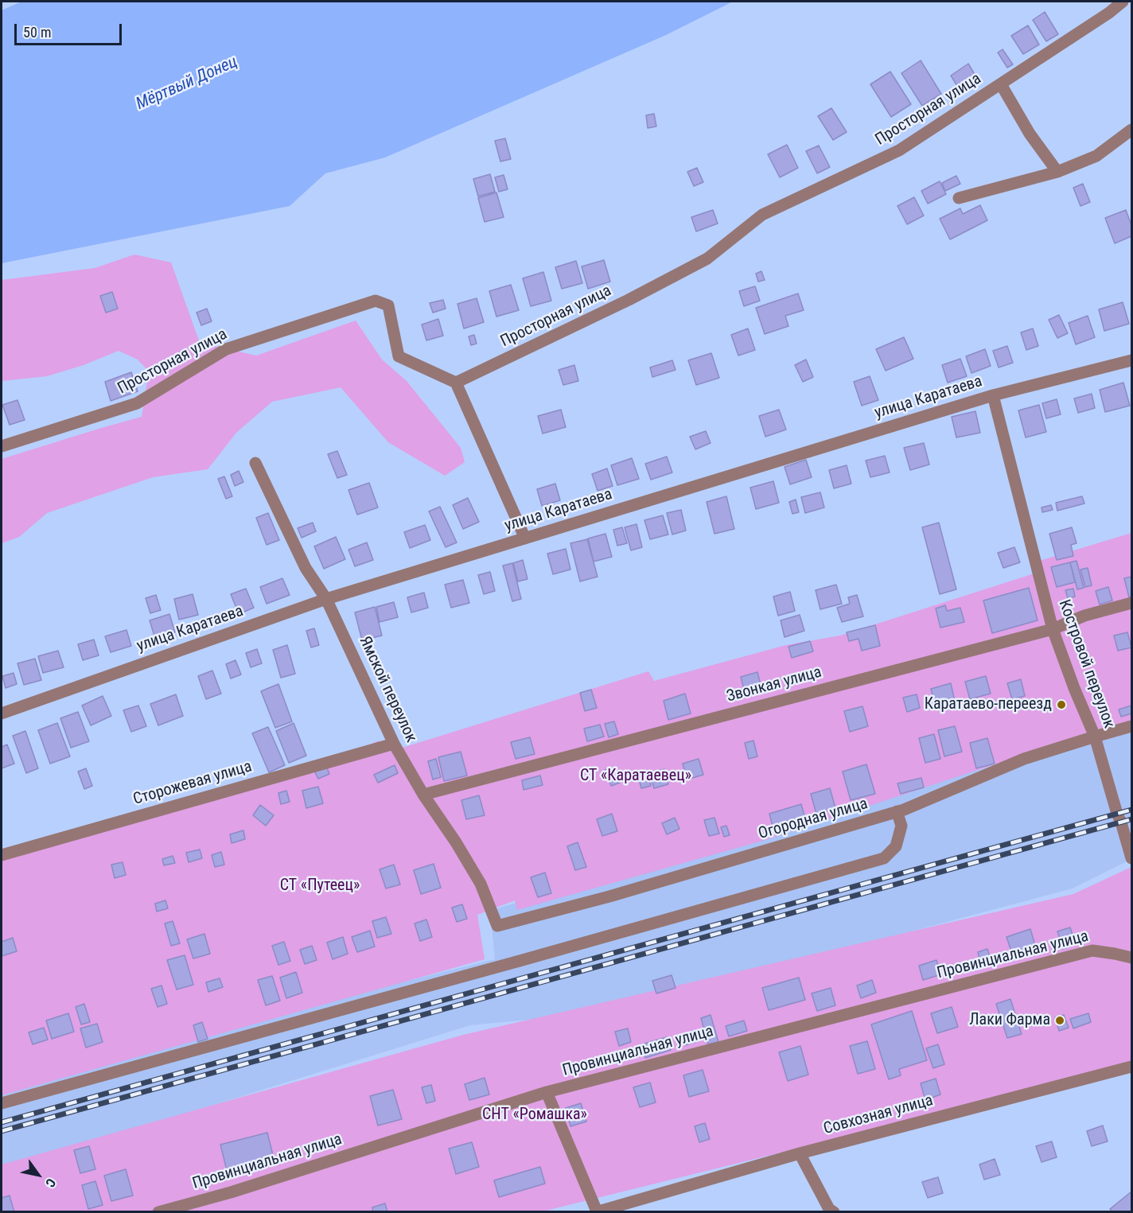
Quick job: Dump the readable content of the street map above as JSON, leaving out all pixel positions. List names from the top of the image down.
{
  "streets": {
    "street": [
      "Просторная улица",
      "улица Каратаева",
      "Костровой переулок",
      "Звонкая улица",
      "Ямской переулок",
      "Сторожевая улица",
      "Огородная улица",
      "Провинциальная улица",
      "Совхозная улица"
    ]
  },
  "crossings": [
    ["улица Каратаева", "Костровой переулок"],
    ["улица Каратаева", "Ямской переулок"],
    ["Костровой переулок", "Звонкая улица"],
    ["Костровой переулок", "Огородная улица"],
    ["Звонкая улица", "Ямской переулок"],
    ["Ямской переулок", "Сторожевая улица"],
    ["Ямской переулок", "Огородная улица"]
  ],
  "water": ["Мёртвый Донец"],
  "parks": ["СТ «Каратаевец»", "СТ «Путеец»", "СНТ «Ромашка»"],
  "places": ["Каратаево-переезд", "Лаки Фарма"],
  "scale_bar": "50 m",
  "north": "bottom right"
}
